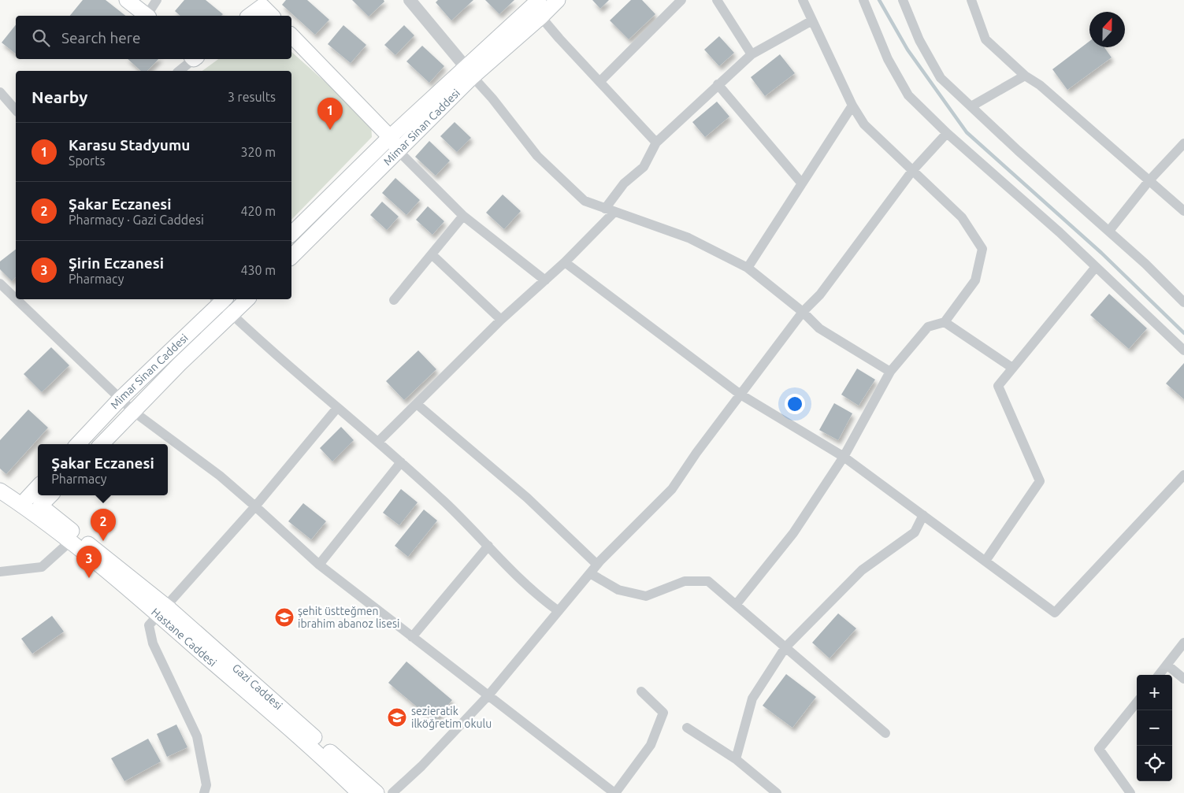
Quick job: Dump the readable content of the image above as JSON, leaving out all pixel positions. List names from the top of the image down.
{
  "streets": {
    "main road": ["Mimar Sinan Caddesi", "Hastane Caddesi", "Gazi Caddesi"]
  },
  "crossings": [
    ["Hastane Caddesi", "Gazi Caddesi"]
  ],
  "places": {
    "school or university": ["şehit üstteğmen ibrahim abanoz lisesi", "sezieratik ilköğretim okulu"]
  },
  "north": "top",
  "page": {
    "search": "Search here",
    "heading": ["Nearby", "3 results"],
    "pins": ["1", "2", "3"],
    "list": [
      {
        "mark": "1",
        "name": "Karasu Stadyumu",
        "note": "Sports",
        "value": "320 m"
      },
      {
        "mark": "2",
        "name": "Şakar Eczanesi",
        "note": "Pharmacy · Gazi Caddesi",
        "value": "420 m"
      },
      {
        "mark": "3",
        "name": "Şirin Eczanesi",
        "note": "Pharmacy",
        "value": "430 m"
      }
    ],
    "popup": ["Şakar Eczanesi", "Pharmacy"],
    "map_buttons": ["+", "−"]
  }
}
